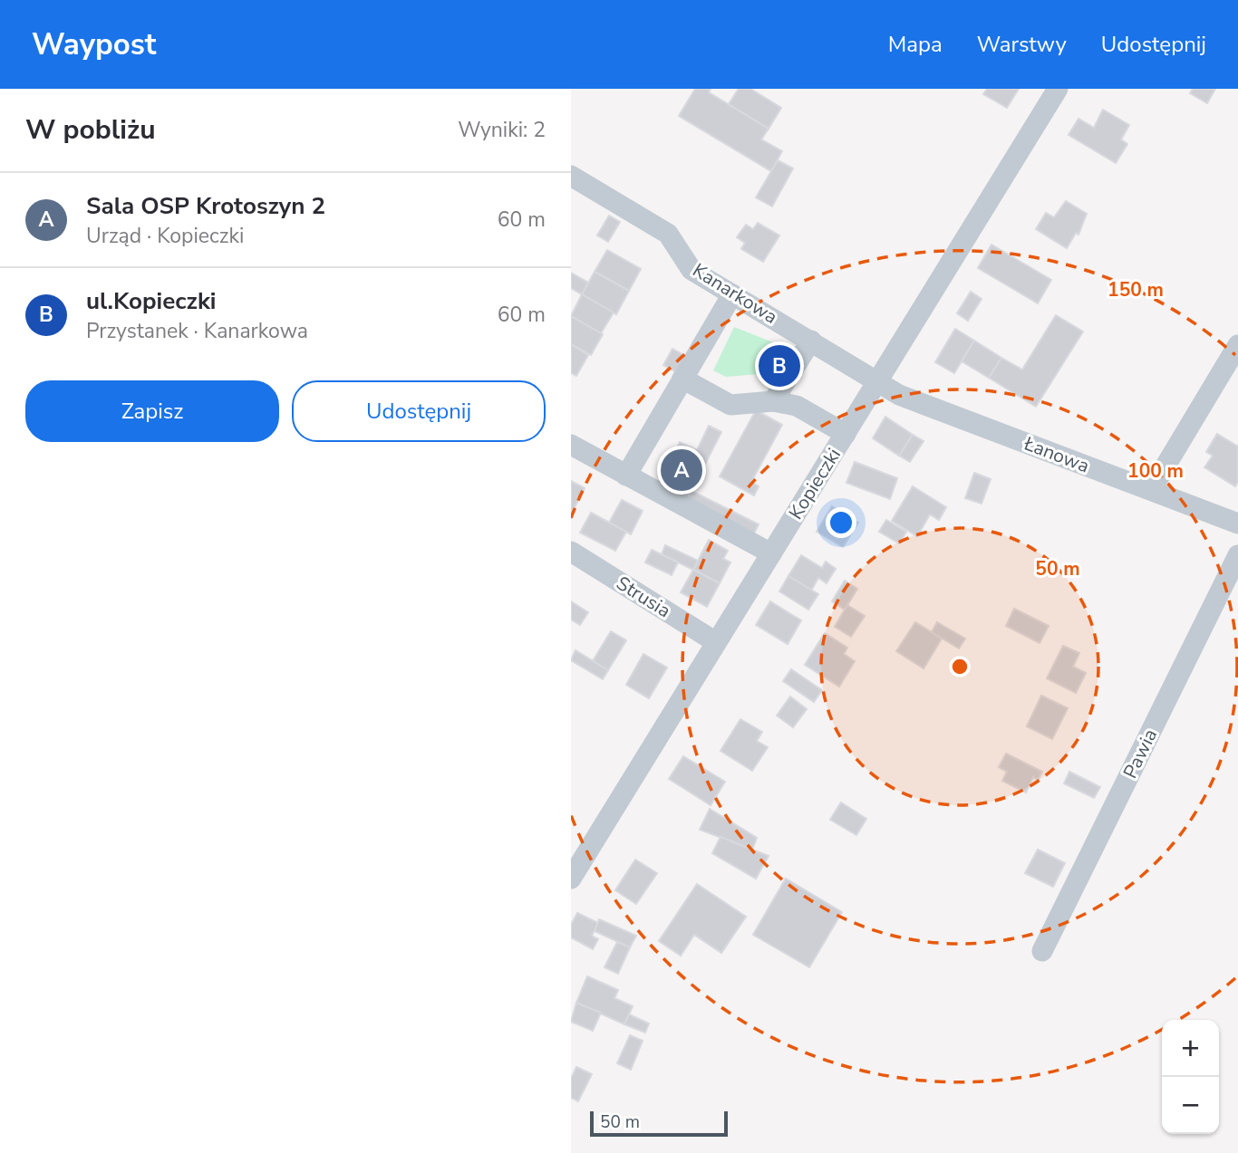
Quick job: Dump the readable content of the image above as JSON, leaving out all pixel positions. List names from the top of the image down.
{
  "streets": {
    "street": [
      "Kanarkowa",
      "Łanowa",
      "Kopieczki",
      "Strusia",
      "Pawia"
    ]
  },
  "crossings": [
    ["Kanarkowa", "Łanowa"],
    ["Kanarkowa", "Kopieczki"],
    ["Łanowa", "Kopieczki"],
    ["Kopieczki", "Strusia"]
  ],
  "scale_bar": "50 m",
  "page": {
    "header": "Waypost",
    "nav": ["Mapa", "Warstwy", "Udostępnij"],
    "heading": ["W pobliżu", "Wyniki: 2"],
    "list": [
      {
        "mark": "A",
        "name": "Sala OSP Krotoszyn 2",
        "note": "Urząd · Kopieczki",
        "value": "60 m"
      },
      {
        "mark": "B",
        "name": "ul.Kopieczki",
        "note": "Przystanek · Kanarkowa",
        "value": "60 m"
      }
    ],
    "pins": ["B", "A"],
    "buttons": ["Zapisz", "Udostępnij"],
    "map_buttons": ["+", "−"],
    "scale": "50 m"
  },
  "rings": ["150 m", "100 m", "50 m"]
}
